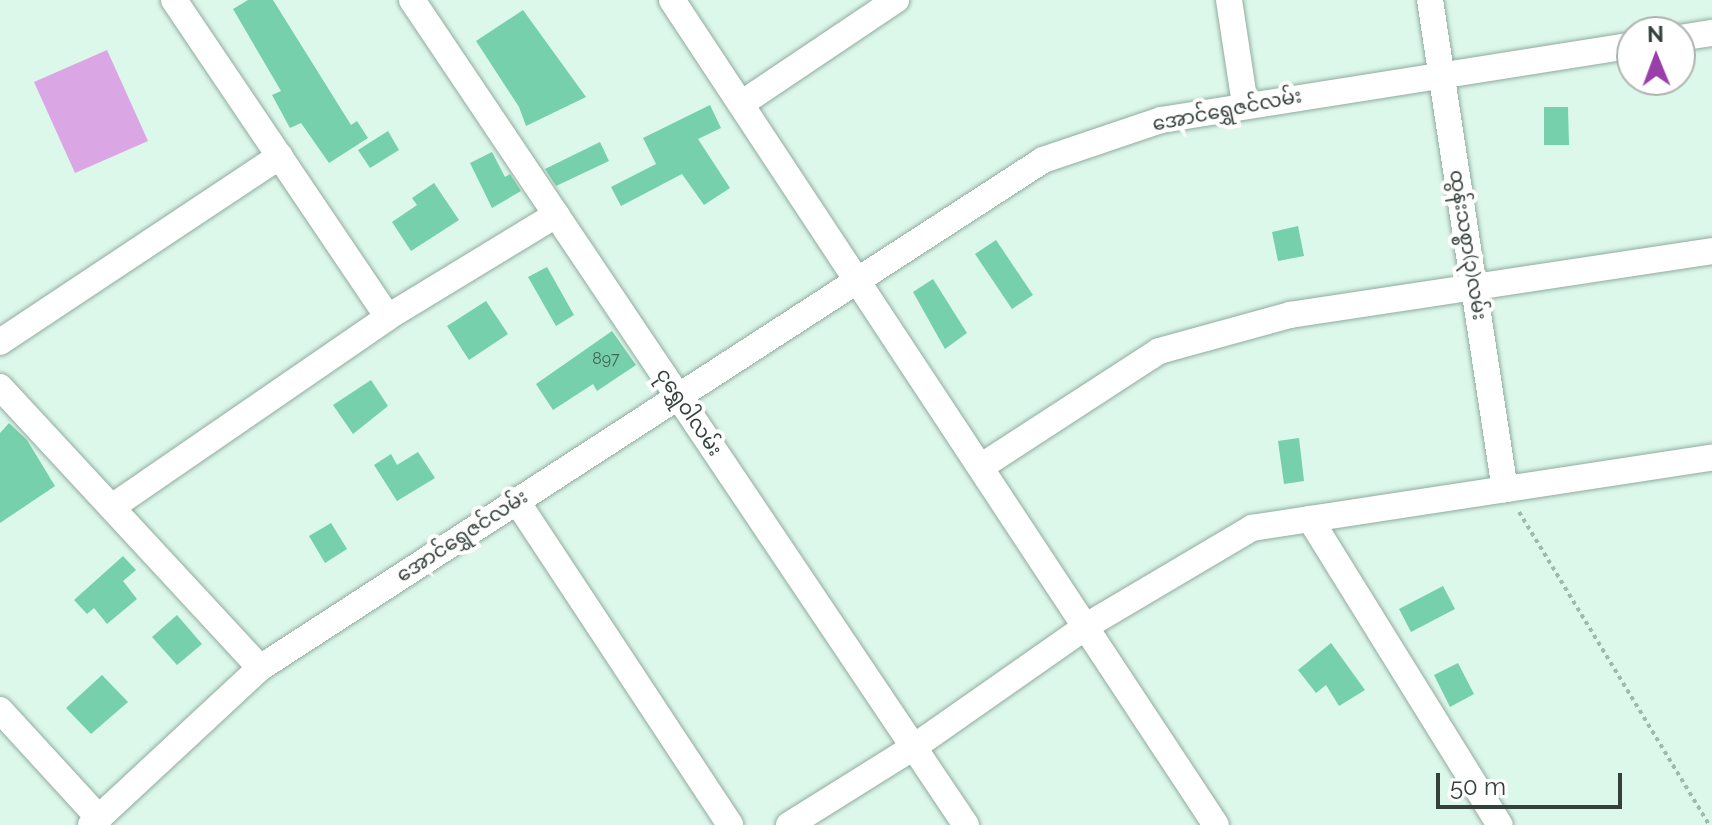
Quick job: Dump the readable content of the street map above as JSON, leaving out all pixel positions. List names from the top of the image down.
{
  "streets": {
    "street": ["အောင်ရွှေဇင်လမ်း", "ထွန်းသစ္စာ(၃)လမ်း", "ငုရွှေဝါလမ်း"]
  },
  "crossings": [
    ["အောင်ရွှေဇင်လမ်း", "ထွန်းသစ္စာ(၃)လမ်း"],
    ["အောင်ရွှေဇင်လမ်း", "ငုရွှေဝါလမ်း"]
  ],
  "house_numbers": ["897"],
  "scale_bar": "50 m",
  "north": "top"
}
